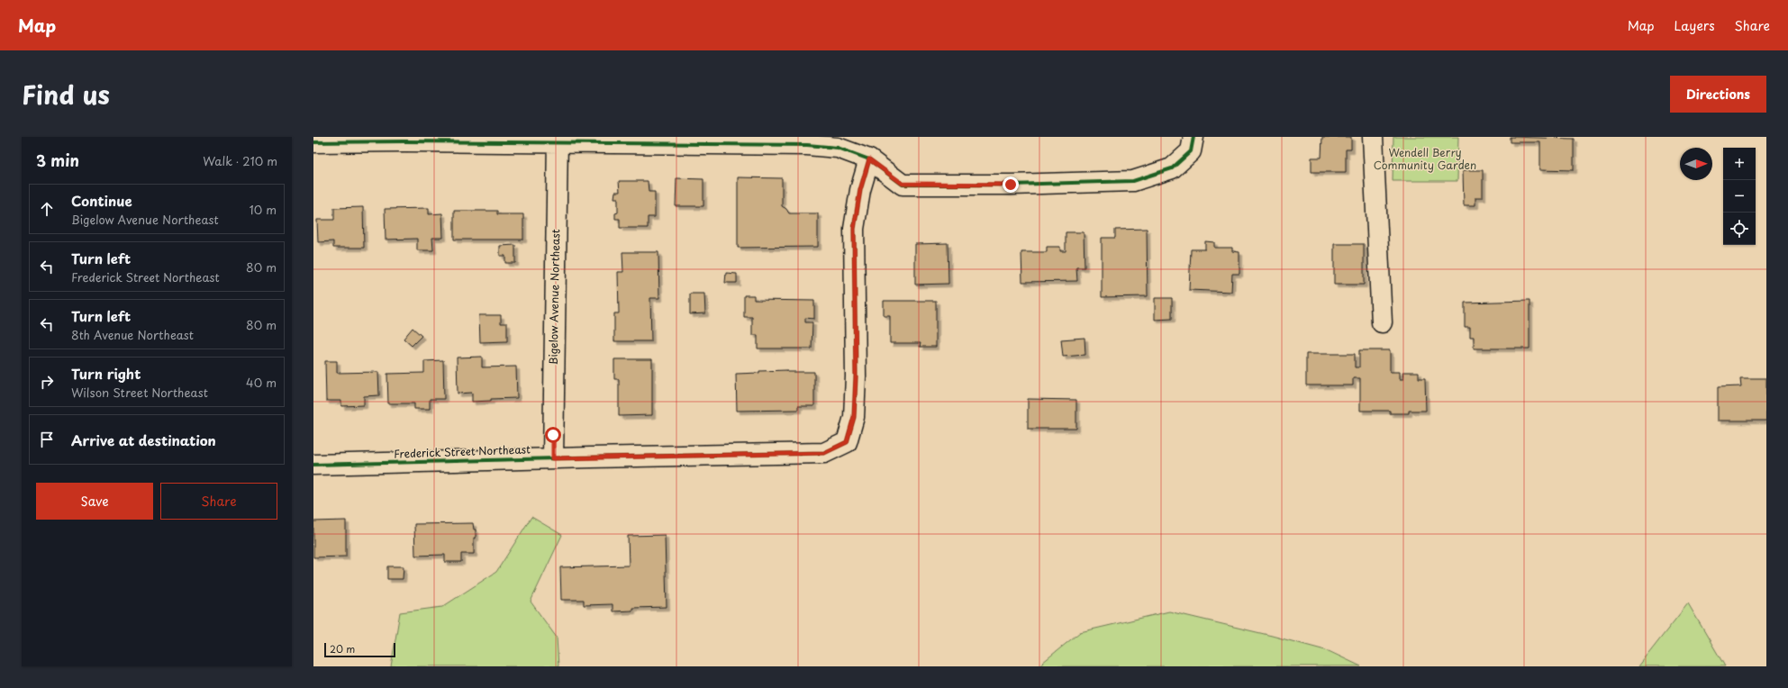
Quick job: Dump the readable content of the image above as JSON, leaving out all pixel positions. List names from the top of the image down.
{
  "streets": {
    "street": ["Bigelow Avenue Northeast", "Frederick Street Northeast"]
  },
  "crossings": [
    ["Bigelow Avenue Northeast", "Frederick Street Northeast"]
  ],
  "parks": ["Wendell Berry Community Garden"],
  "scale_bar": "20 m",
  "north": "right",
  "page": {
    "header": "Map",
    "nav": ["Map", "Layers", "Share"],
    "title": "Find us",
    "buttons": [
      "Directions",
      ["Save", "Share"]
    ],
    "heading": ["3 min", "Walk · 210 m"],
    "map_buttons": ["+", "−"],
    "list": [
      ["Continue", "Bigelow Avenue Northeast", "10 m"],
      ["Turn left", "Frederick Street Northeast", "80 m"],
      ["Turn left", "8th Avenue Northeast", "80 m"],
      ["Turn right", "Wilson Street Northeast", "40 m"],
      "Arrive at destination"
    ],
    "scale": "20 m"
  }
}
